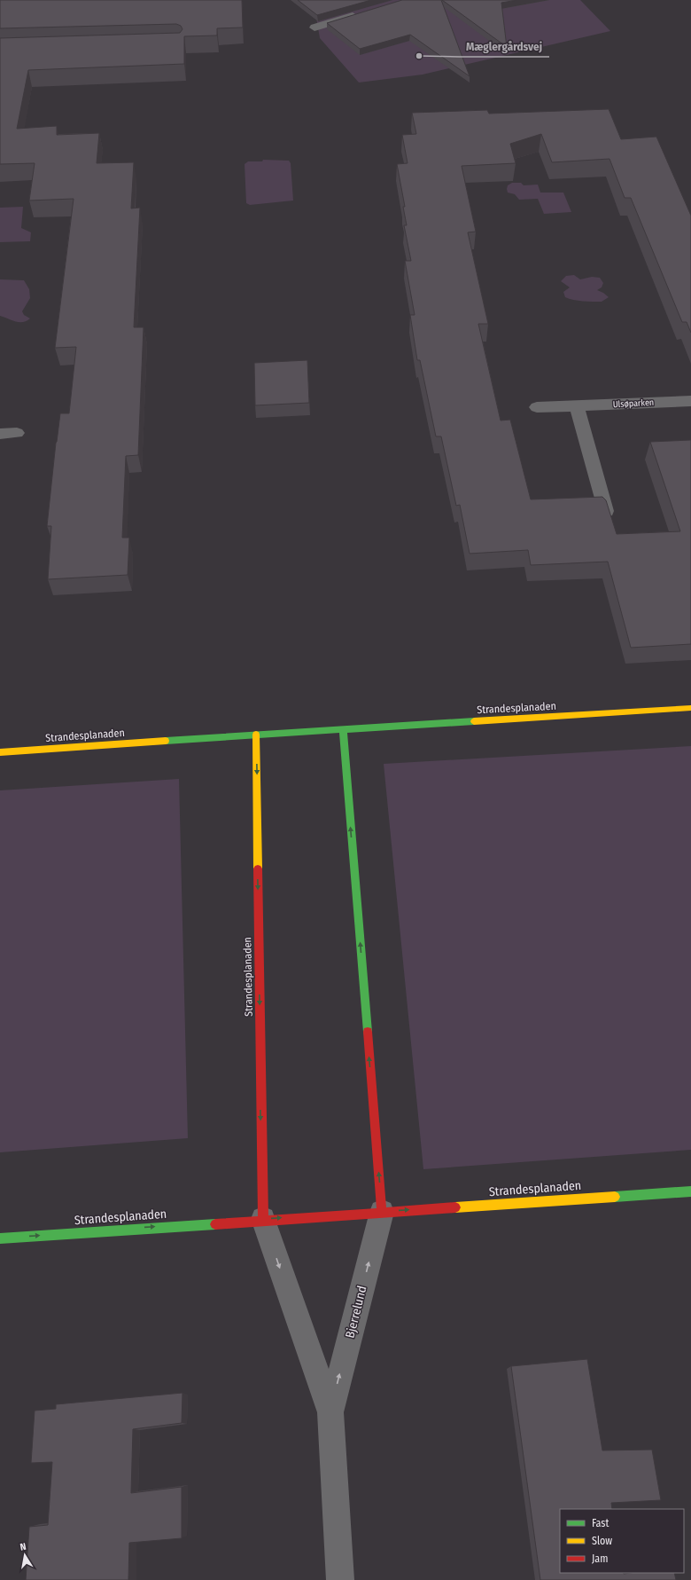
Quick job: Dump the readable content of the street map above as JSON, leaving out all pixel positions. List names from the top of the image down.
{
  "streets": {
    "street": ["Ulsøparken", "Strandesplanaden", "Bjerrelund"]
  },
  "crossings": [
    ["Strandesplanaden", "Bjerrelund"]
  ],
  "places": ["Mæglergårdsvej"],
  "legend": ["Fast", "Slow", "Jam"],
  "north": "top"
}
